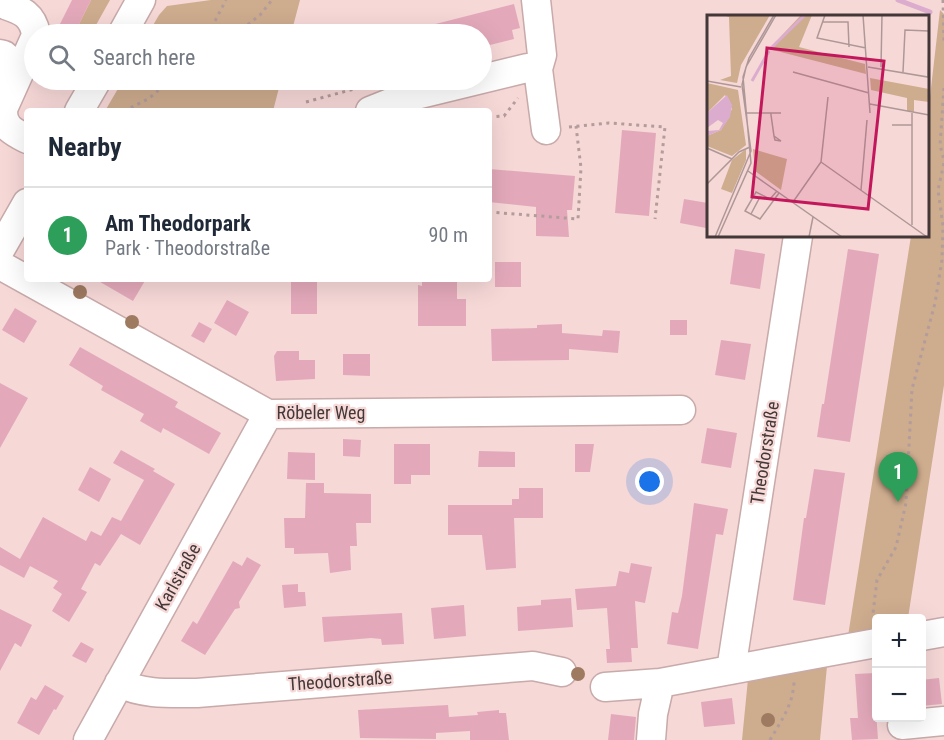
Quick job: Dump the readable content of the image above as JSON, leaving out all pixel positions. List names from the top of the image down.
{
  "streets": {
    "street": ["Röbeler Weg", "Theodorstraße", "Karlstraße"]
  },
  "crossings": [
    ["Röbeler Weg", "Karlstraße"],
    ["Theodorstraße", "Karlstraße"]
  ],
  "page": {
    "search": "Search here",
    "heading": "Nearby",
    "list": [
      {
        "mark": "1",
        "name": "Am Theodorpark",
        "note": "Park · Theodorstraße",
        "value": "90 m"
      }
    ],
    "pins": "1",
    "map_buttons": ["+", "−"]
  }
}
